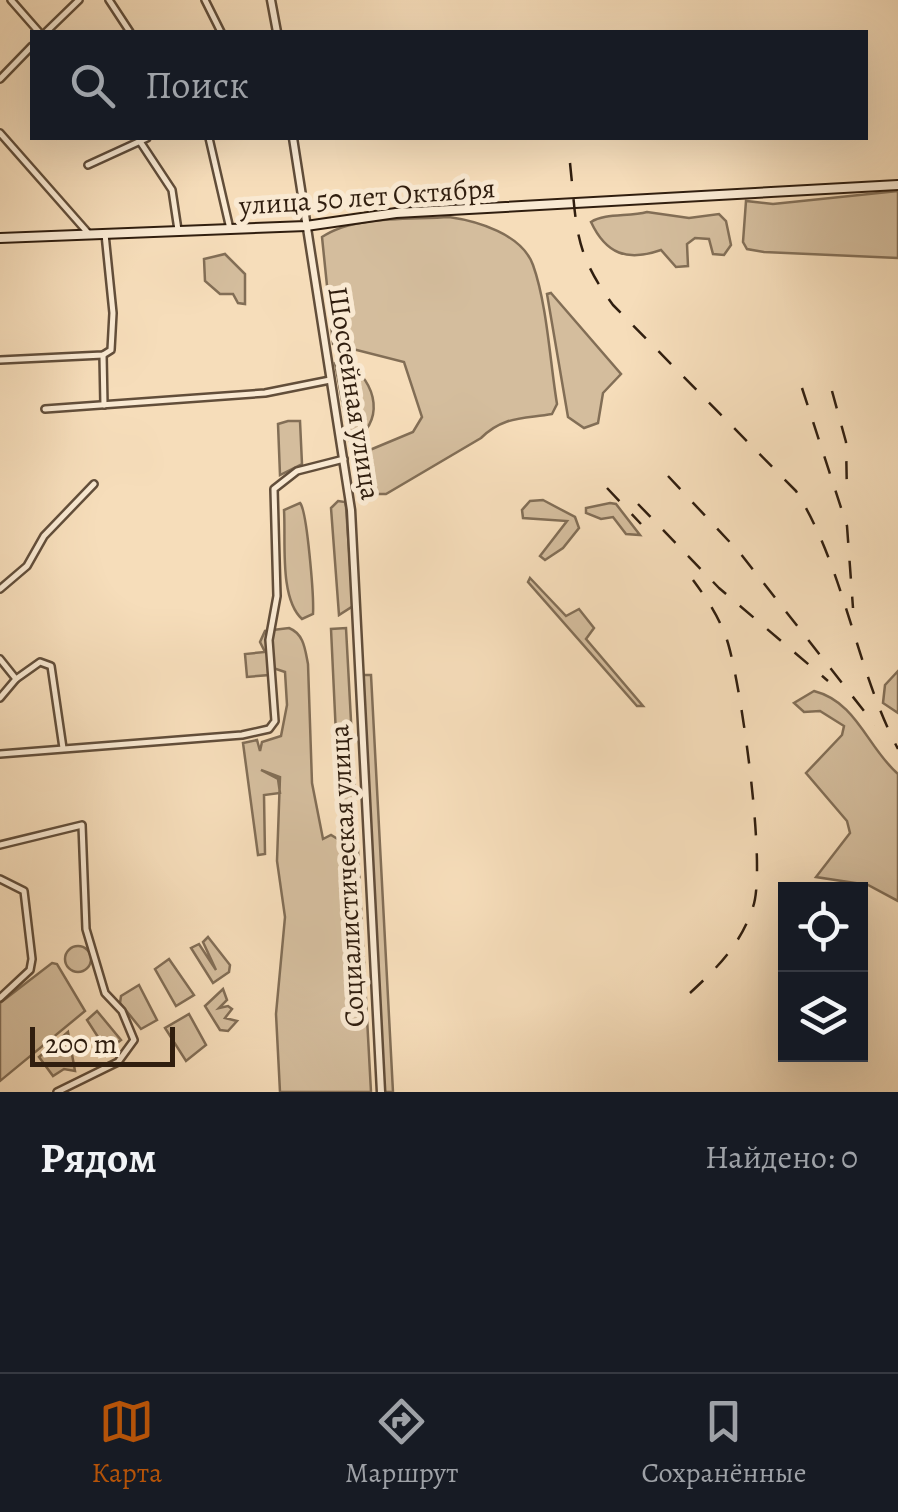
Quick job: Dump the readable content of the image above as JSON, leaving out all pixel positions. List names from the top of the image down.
{
  "streets": {
    "main road": ["улица 50 лет Октября"],
    "street": ["Шоссейная улица", "Социалистическая улица"]
  },
  "crossings": [
    ["улица 50 лет Октября", "Шоссейная улица"],
    ["Шоссейная улица", "Социалистическая улица"]
  ],
  "scale_bar": "200 m",
  "page": {
    "search": "Поиск",
    "scale": "200 m",
    "heading": ["Рядом", "Найдено: 0"],
    "nav": ["Карта", "Маршрут", "Сохранённые"]
  }
}
